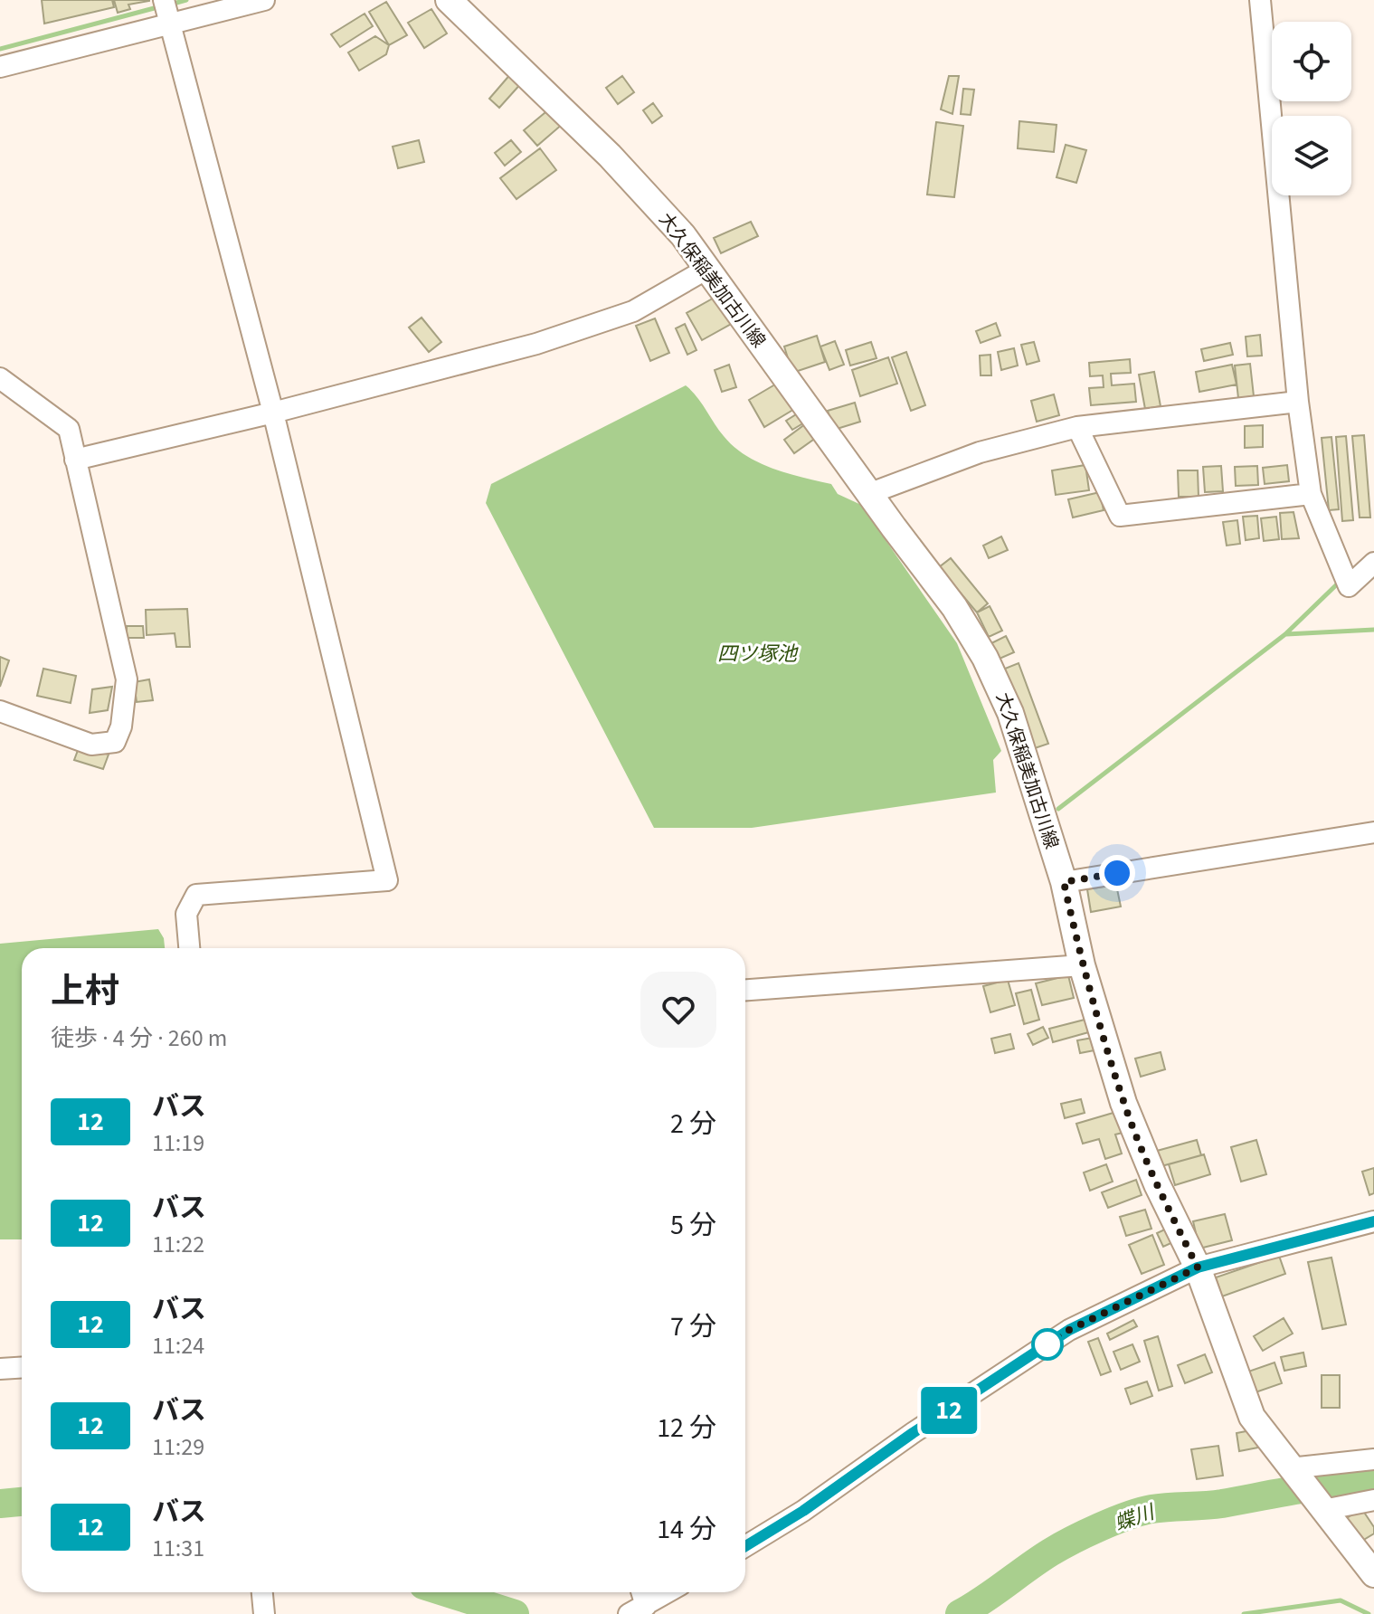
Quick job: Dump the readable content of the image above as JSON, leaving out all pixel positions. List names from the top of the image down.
{
  "streets": {
    "main road": ["大久保稲美加古川線"]
  },
  "water": ["四ツ塚池", "蝶川"],
  "lines": ["bus line 12"],
  "page": {
    "on_map": "12",
    "heading": ["上村", "徒歩 · 4 分 · 260 m"],
    "list": [
      {
        "mark": "12",
        "name": "バス",
        "note": "11:19",
        "value": "2 分"
      },
      {
        "mark": "12",
        "name": "バス",
        "note": "11:22",
        "value": "5 分"
      },
      {
        "mark": "12",
        "name": "バス",
        "note": "11:24",
        "value": "7 分"
      },
      {
        "mark": "12",
        "name": "バス",
        "note": "11:29",
        "value": "12 分"
      },
      {
        "mark": "12",
        "name": "バス",
        "note": "11:31",
        "value": "14 分"
      }
    ]
  }
}
